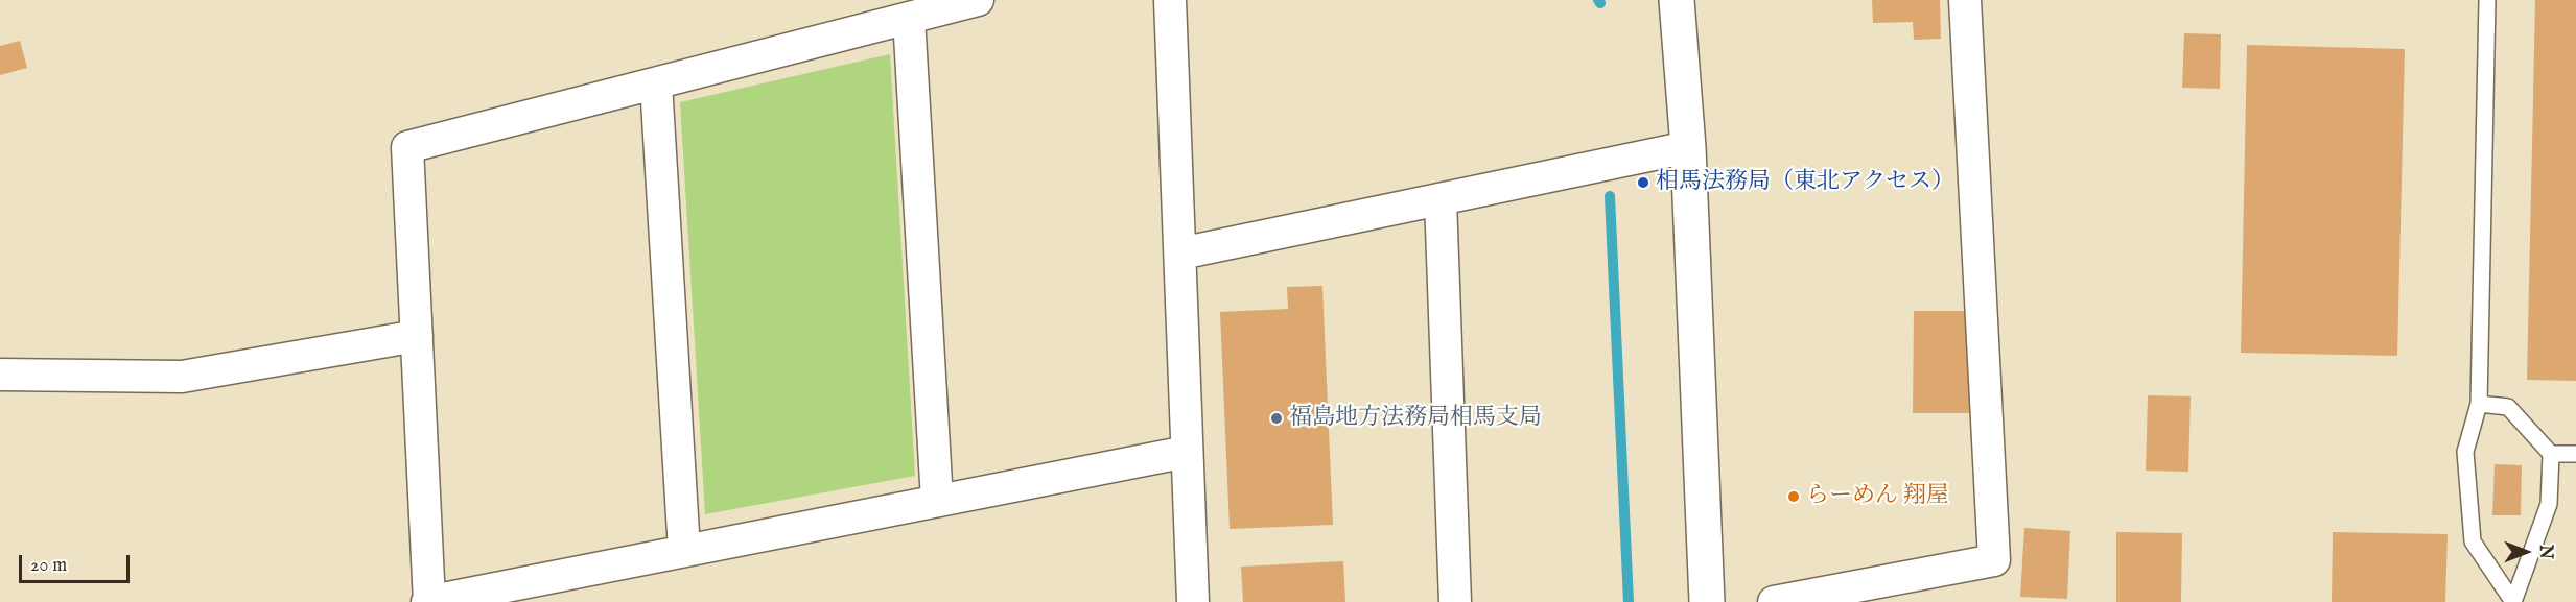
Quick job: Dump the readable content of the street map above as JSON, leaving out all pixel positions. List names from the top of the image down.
{
  "places": ["相馬法務局（東北アクセス）", "福島地方法務局相馬支局", "らーめん 翔屋"],
  "scale_bar": "20 m",
  "north": "right"
}
